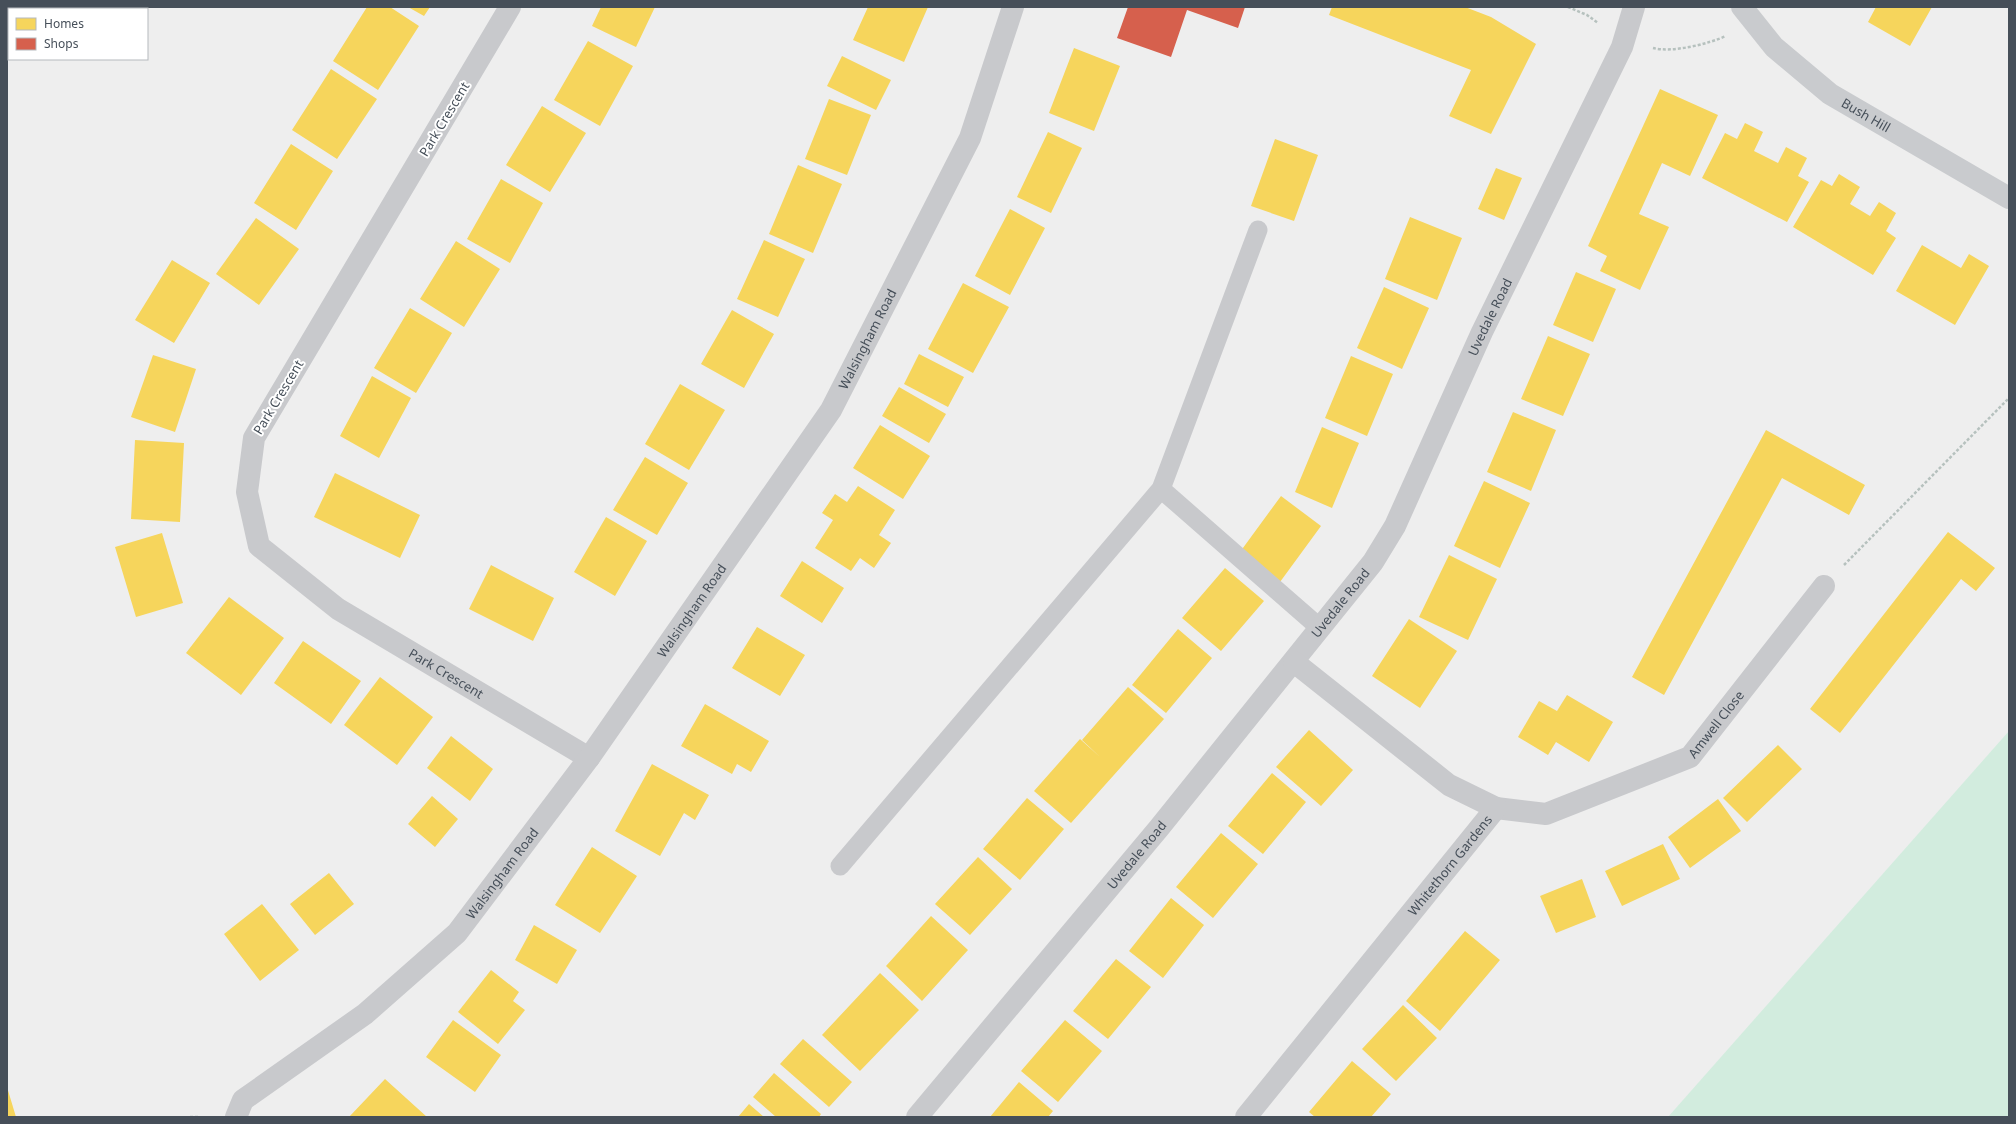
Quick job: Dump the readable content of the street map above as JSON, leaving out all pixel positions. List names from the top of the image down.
{
  "streets": {
    "street": [
      "Bush Hill",
      "Park Crescent",
      "Uvedale Road",
      "Walsingham Road",
      "Amwell Close",
      "Whitethorn Gardens"
    ]
  },
  "crossings": [
    ["Park Crescent", "Walsingham Road"],
    ["Uvedale Road", "Whitethorn Gardens"],
    ["Amwell Close", "Whitethorn Gardens"]
  ],
  "legend": ["Homes", "Shops"]
}
